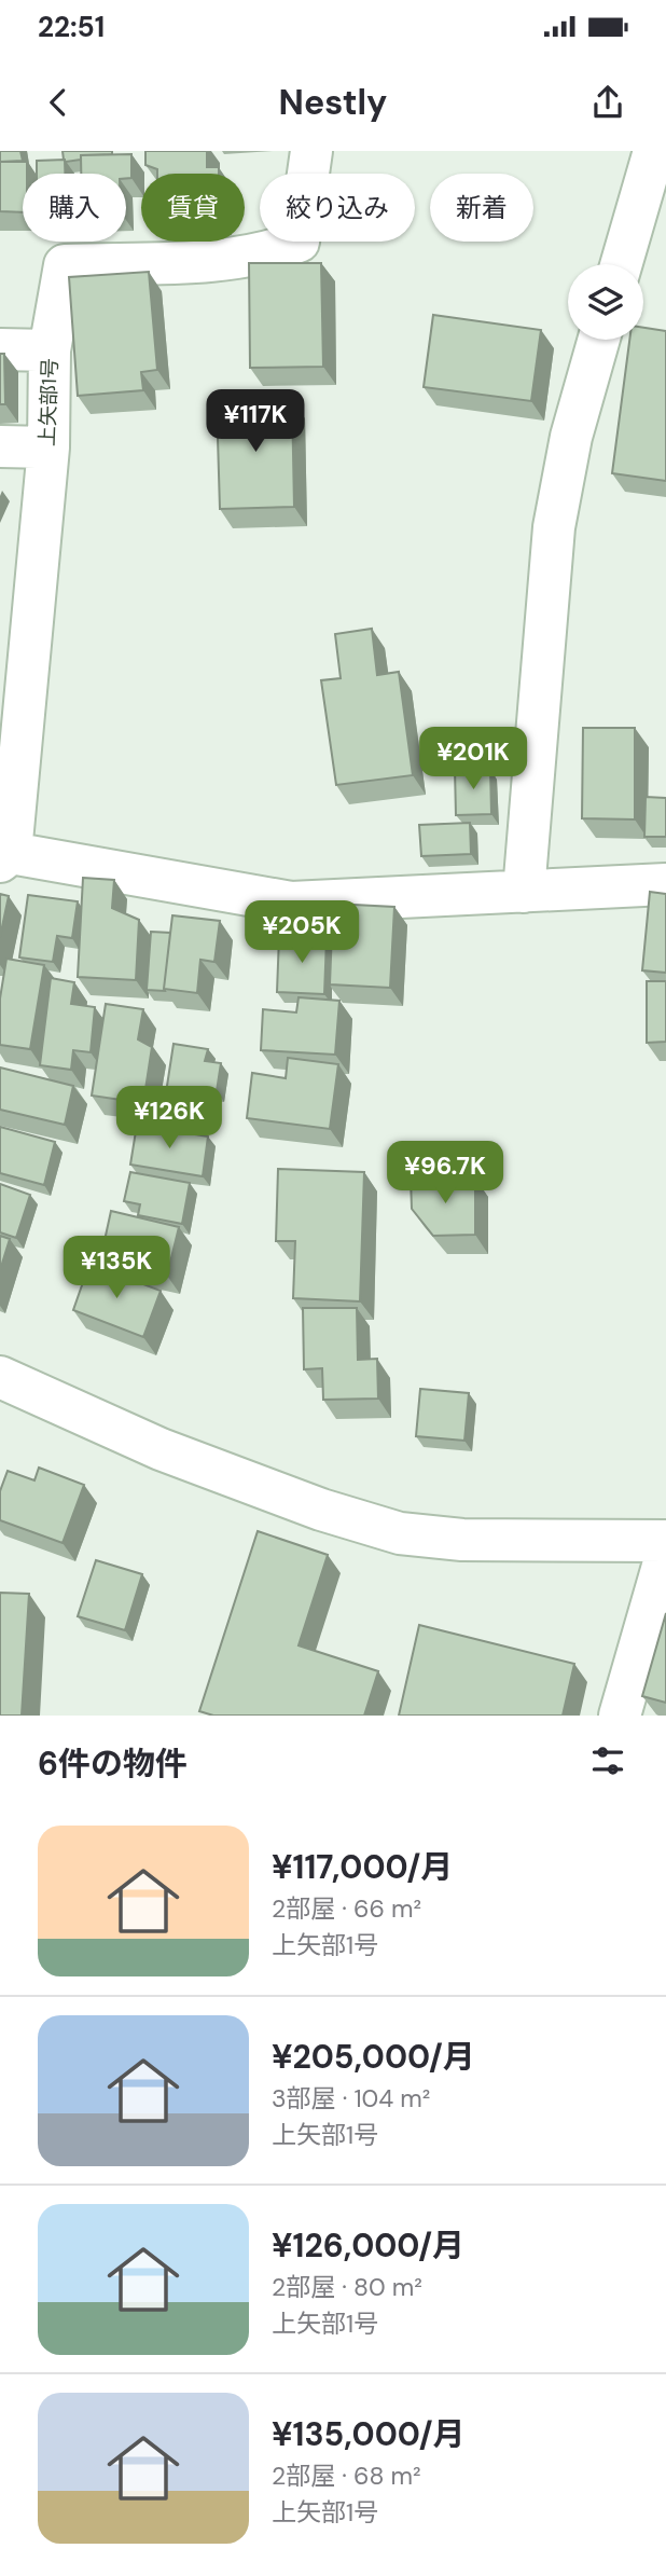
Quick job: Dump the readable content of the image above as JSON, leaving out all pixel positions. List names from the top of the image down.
{
  "streets": {
    "street": ["上矢部1号"]
  },
  "page": {
    "status": "22:51",
    "header": "Nestly",
    "chip": [
      "購入",
      "賃貸",
      "絞り込み",
      "新着"
    ],
    "price": [
      "¥117K",
      "¥201K",
      "¥205K",
      "¥126K",
      "¥96.7K",
      "¥135K"
    ],
    "heading": "6件の物件",
    "list": [
      {
        "name": "¥117,000/月",
        "note": "2部屋 · 66 m² · 上矢部1号"
      },
      {
        "name": "¥205,000/月",
        "note": "3部屋 · 104 m² · 上矢部1号"
      },
      {
        "name": "¥126,000/月",
        "note": "2部屋 · 80 m² · 上矢部1号"
      },
      {
        "name": "¥135,000/月",
        "note": "2部屋 · 68 m² · 上矢部1号"
      }
    ]
  }
}
